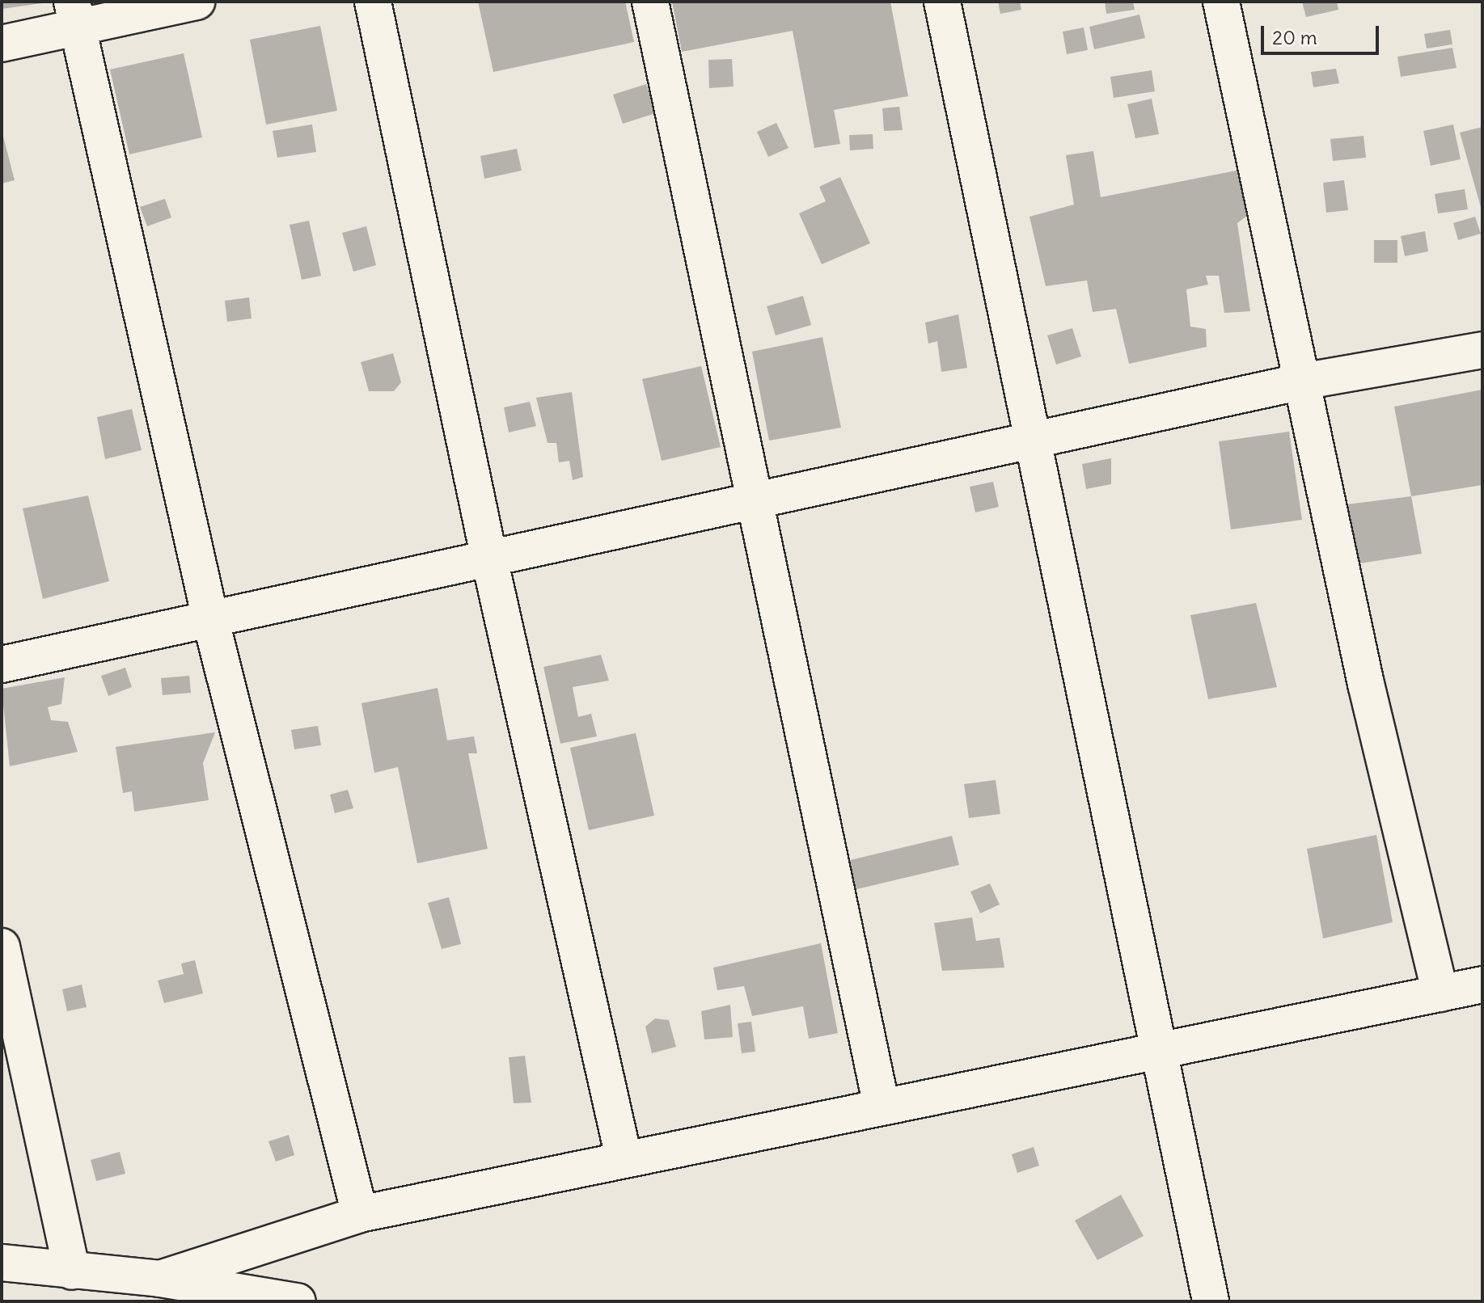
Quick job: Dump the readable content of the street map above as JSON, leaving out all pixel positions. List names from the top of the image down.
{
  "scale_bar": "20 m"
}
